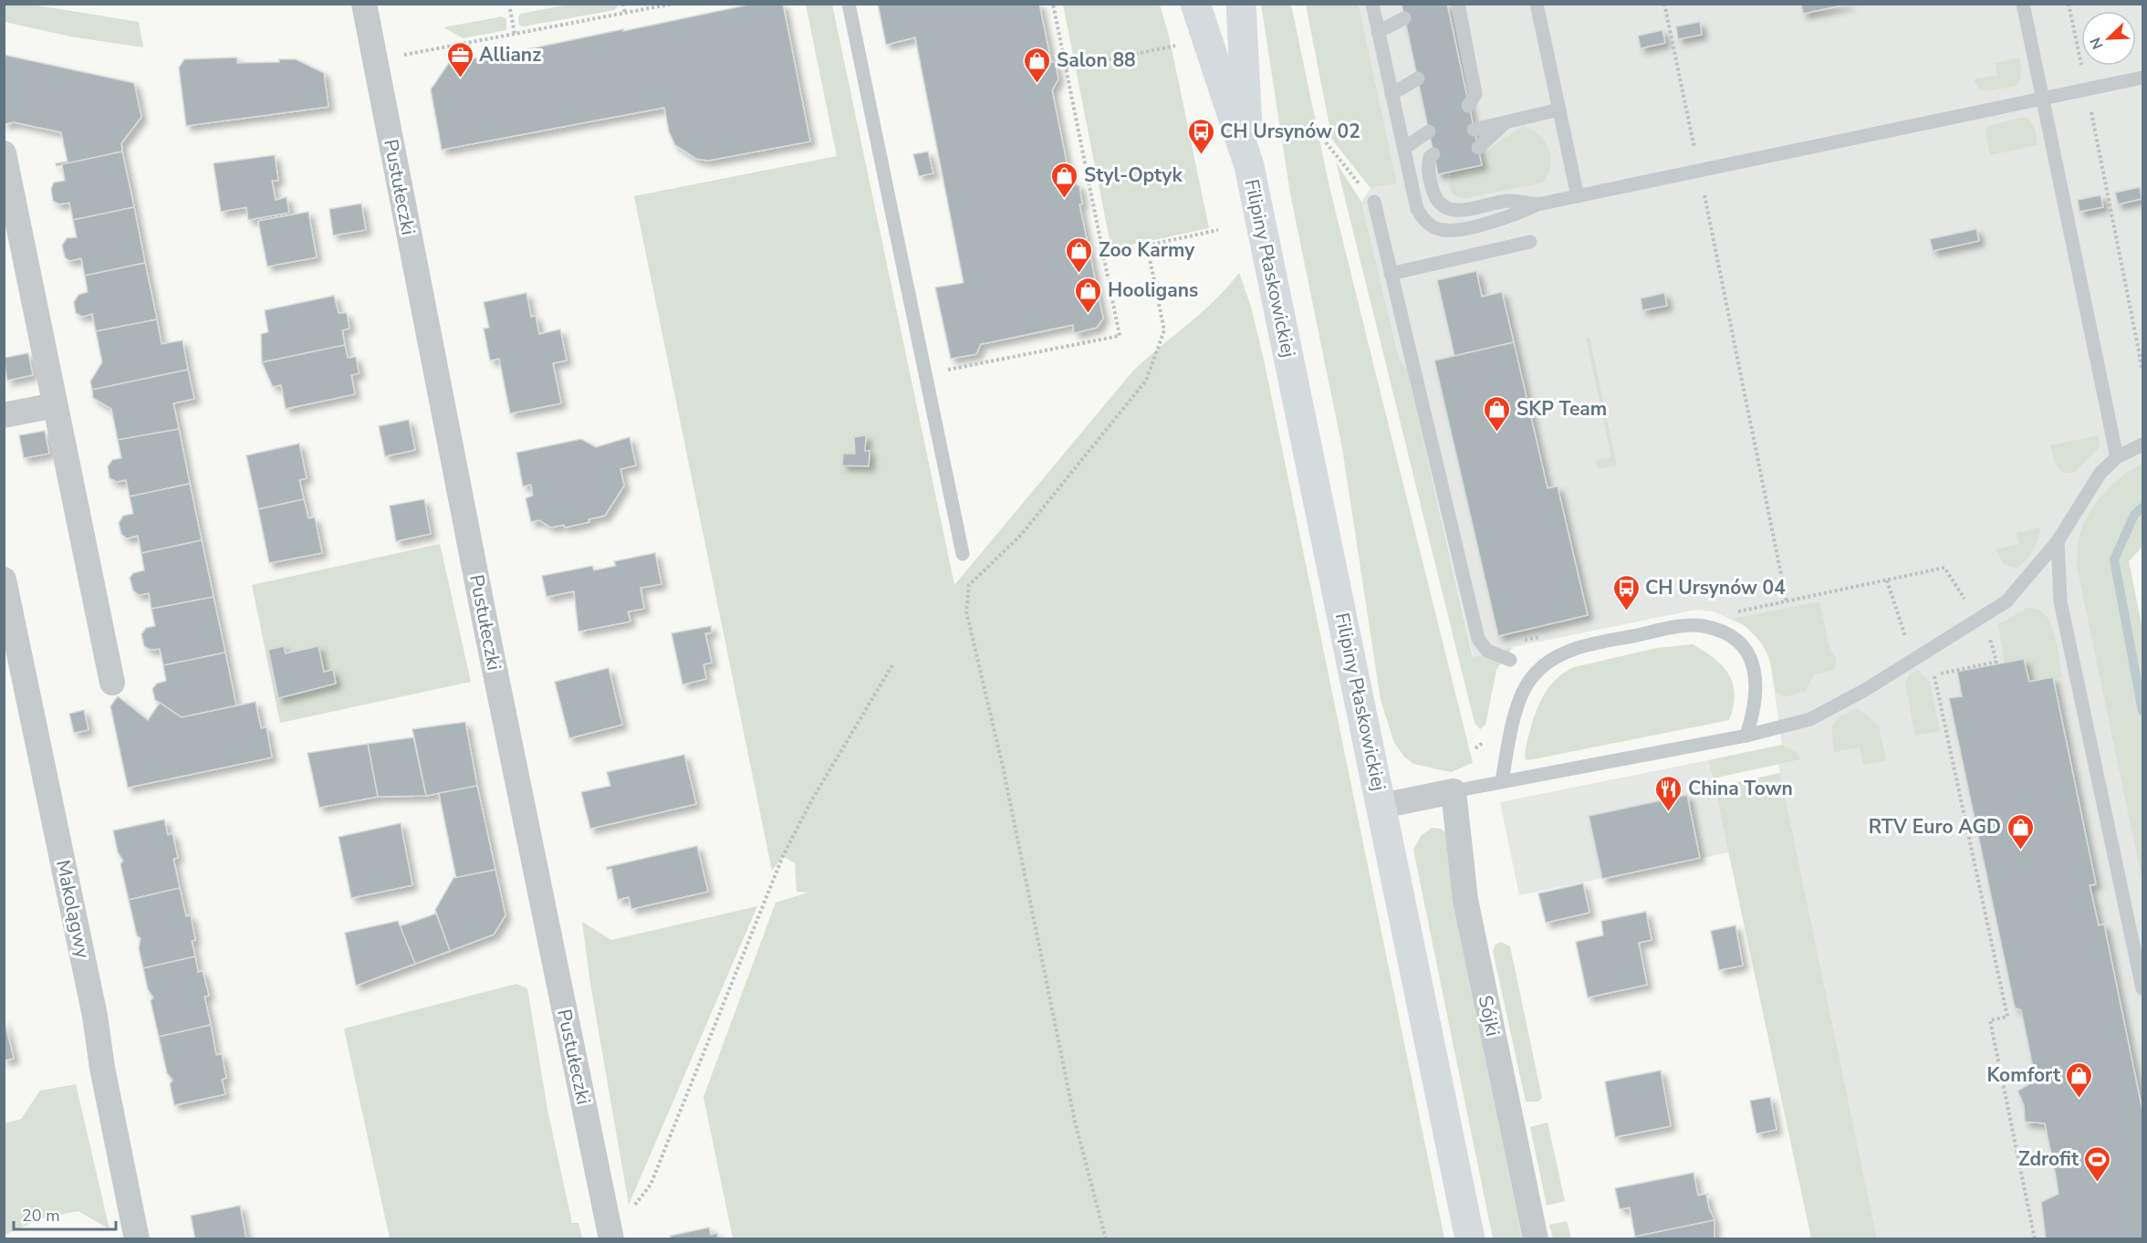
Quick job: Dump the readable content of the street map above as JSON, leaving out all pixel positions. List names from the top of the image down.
{
  "streets": {
    "main road": ["Filipiny Płaskowickiej"],
    "street": ["Pustułeczki", "Makolągwy", "Sójki"]
  },
  "places": {
    "office": ["Allianz"],
    "shop": [
      "Salon 88",
      "Styl-Optyk",
      "Zoo Karmy",
      "Hooligans",
      "SKP Team",
      "RTV Euro AGD",
      "Komfort"
    ],
    "bus stop": ["CH Ursynów 02", "CH Ursynów 04"],
    "restaurant": ["China Town"],
    "sports": ["Zdrofit"]
  },
  "scale_bar": "20 m",
  "north": "bottom left"
}
